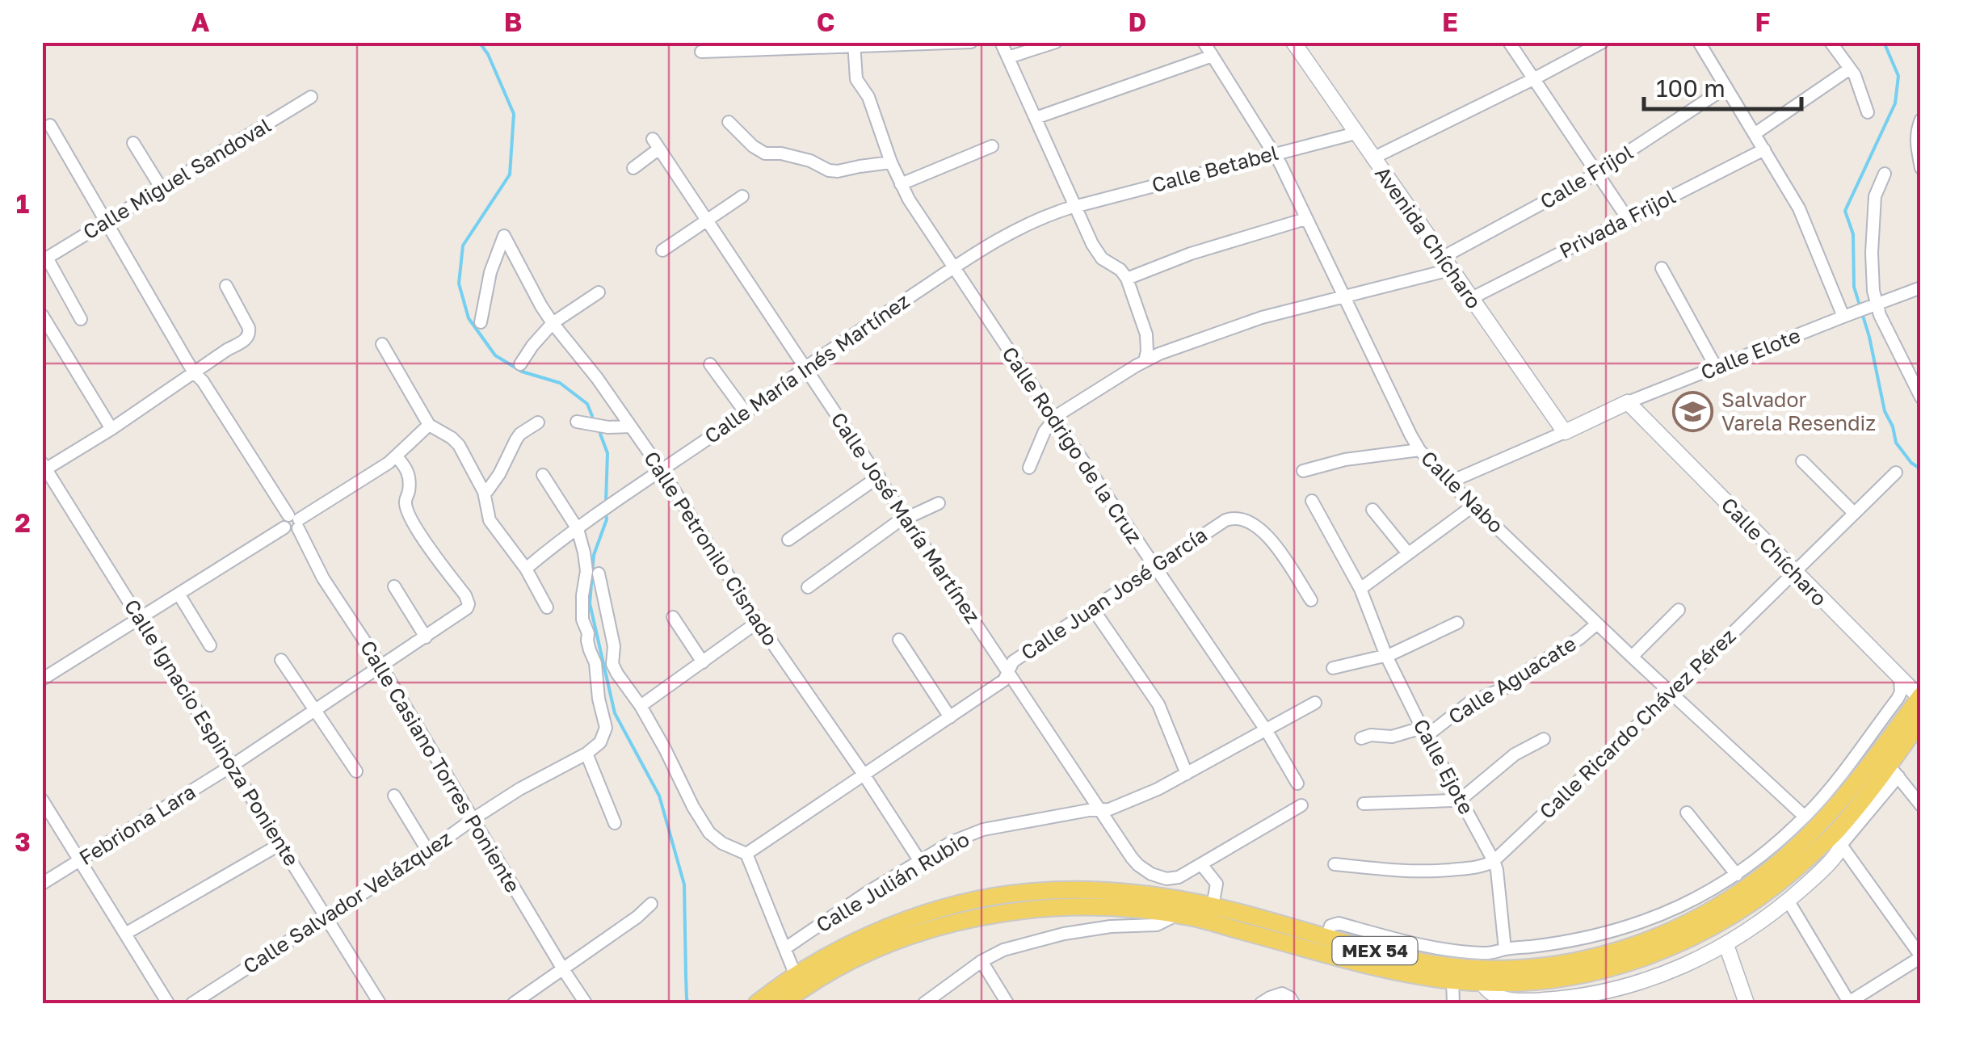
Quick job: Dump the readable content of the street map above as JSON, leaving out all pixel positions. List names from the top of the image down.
{
  "streets": {
    "main road": ["MEX 54"],
    "street": [
      "Calle Betabel",
      "Calle Frijol",
      "Calle Miguel Sandoval",
      "Privada Frijol",
      "Avenida Chícharo",
      "Calle Elote",
      "Calle María Inés Martínez",
      "Calle Rodrigo de la Cruz",
      "Calle Nabo",
      "Calle José María Martínez",
      "Calle Petronilo Cisnado",
      "Calle Chícharo",
      "Calle Juan José García",
      "Calle Aguacate",
      "Calle Ricardo Chávez Pérez",
      "Calle Ignacio Espinoza Poniente",
      "Calle Casiano Torres Poniente",
      "Calle Ejote",
      "Febriona Lara",
      "Calle Julián Rubio",
      "Calle Salvador Velázquez"
    ]
  },
  "crossings": [
    ["Calle Betabel", "Avenida Chícharo"],
    ["Calle Betabel", "Calle María Inés Martínez"],
    ["Calle Betabel", "Calle Nabo"],
    ["Calle Frijol", "Avenida Chícharo"],
    ["Calle Frijol", "Calle Nabo"],
    ["Calle Miguel Sandoval", "Calle Casiano Torres Poniente"],
    ["Privada Frijol", "Avenida Chícharo"],
    ["Avenida Chícharo", "Calle Elote"],
    ["Calle Elote", "Calle Nabo"],
    ["Calle Elote", "Calle Chícharo"],
    ["Calle María Inés Martínez", "Calle Rodrigo de la Cruz"],
    ["Calle María Inés Martínez", "Calle José María Martínez"],
    ["Calle María Inés Martínez", "Calle Petronilo Cisnado"],
    ["Calle Rodrigo de la Cruz", "Calle Juan José García"],
    ["Calle Rodrigo de la Cruz", "Calle Julián Rubio"],
    ["Calle Nabo", "Calle Aguacate"],
    ["Calle Nabo", "Calle Ricardo Chávez Pérez"],
    ["Calle José María Martínez", "Calle Juan José García"],
    ["Calle José María Martínez", "Calle Julián Rubio"],
    ["Calle Petronilo Cisnado", "Calle Juan José García"],
    ["Calle Petronilo Cisnado", "Calle Julián Rubio"],
    ["Calle Chícharo", "Calle Ricardo Chávez Pérez"],
    ["Calle Chícharo", "MEX 54"],
    ["Calle Aguacate", "Calle Ejote"],
    ["Calle Ricardo Chávez Pérez", "Calle Ejote"],
    ["Calle Ignacio Espinoza Poniente", "Febriona Lara"],
    ["Calle Ignacio Espinoza Poniente", "Calle Salvador Velázquez"],
    ["Calle Casiano Torres Poniente", "Calle Salvador Velázquez"]
  ],
  "places": {
    "school or university": ["Salvador Varela Resendiz"]
  },
  "scale_bar": "100 m",
  "grid": {
    "columns": [
      "A",
      "B",
      "C",
      "D",
      "E",
      "F"
    ],
    "rows": ["1", "2", "3"]
  }
}
